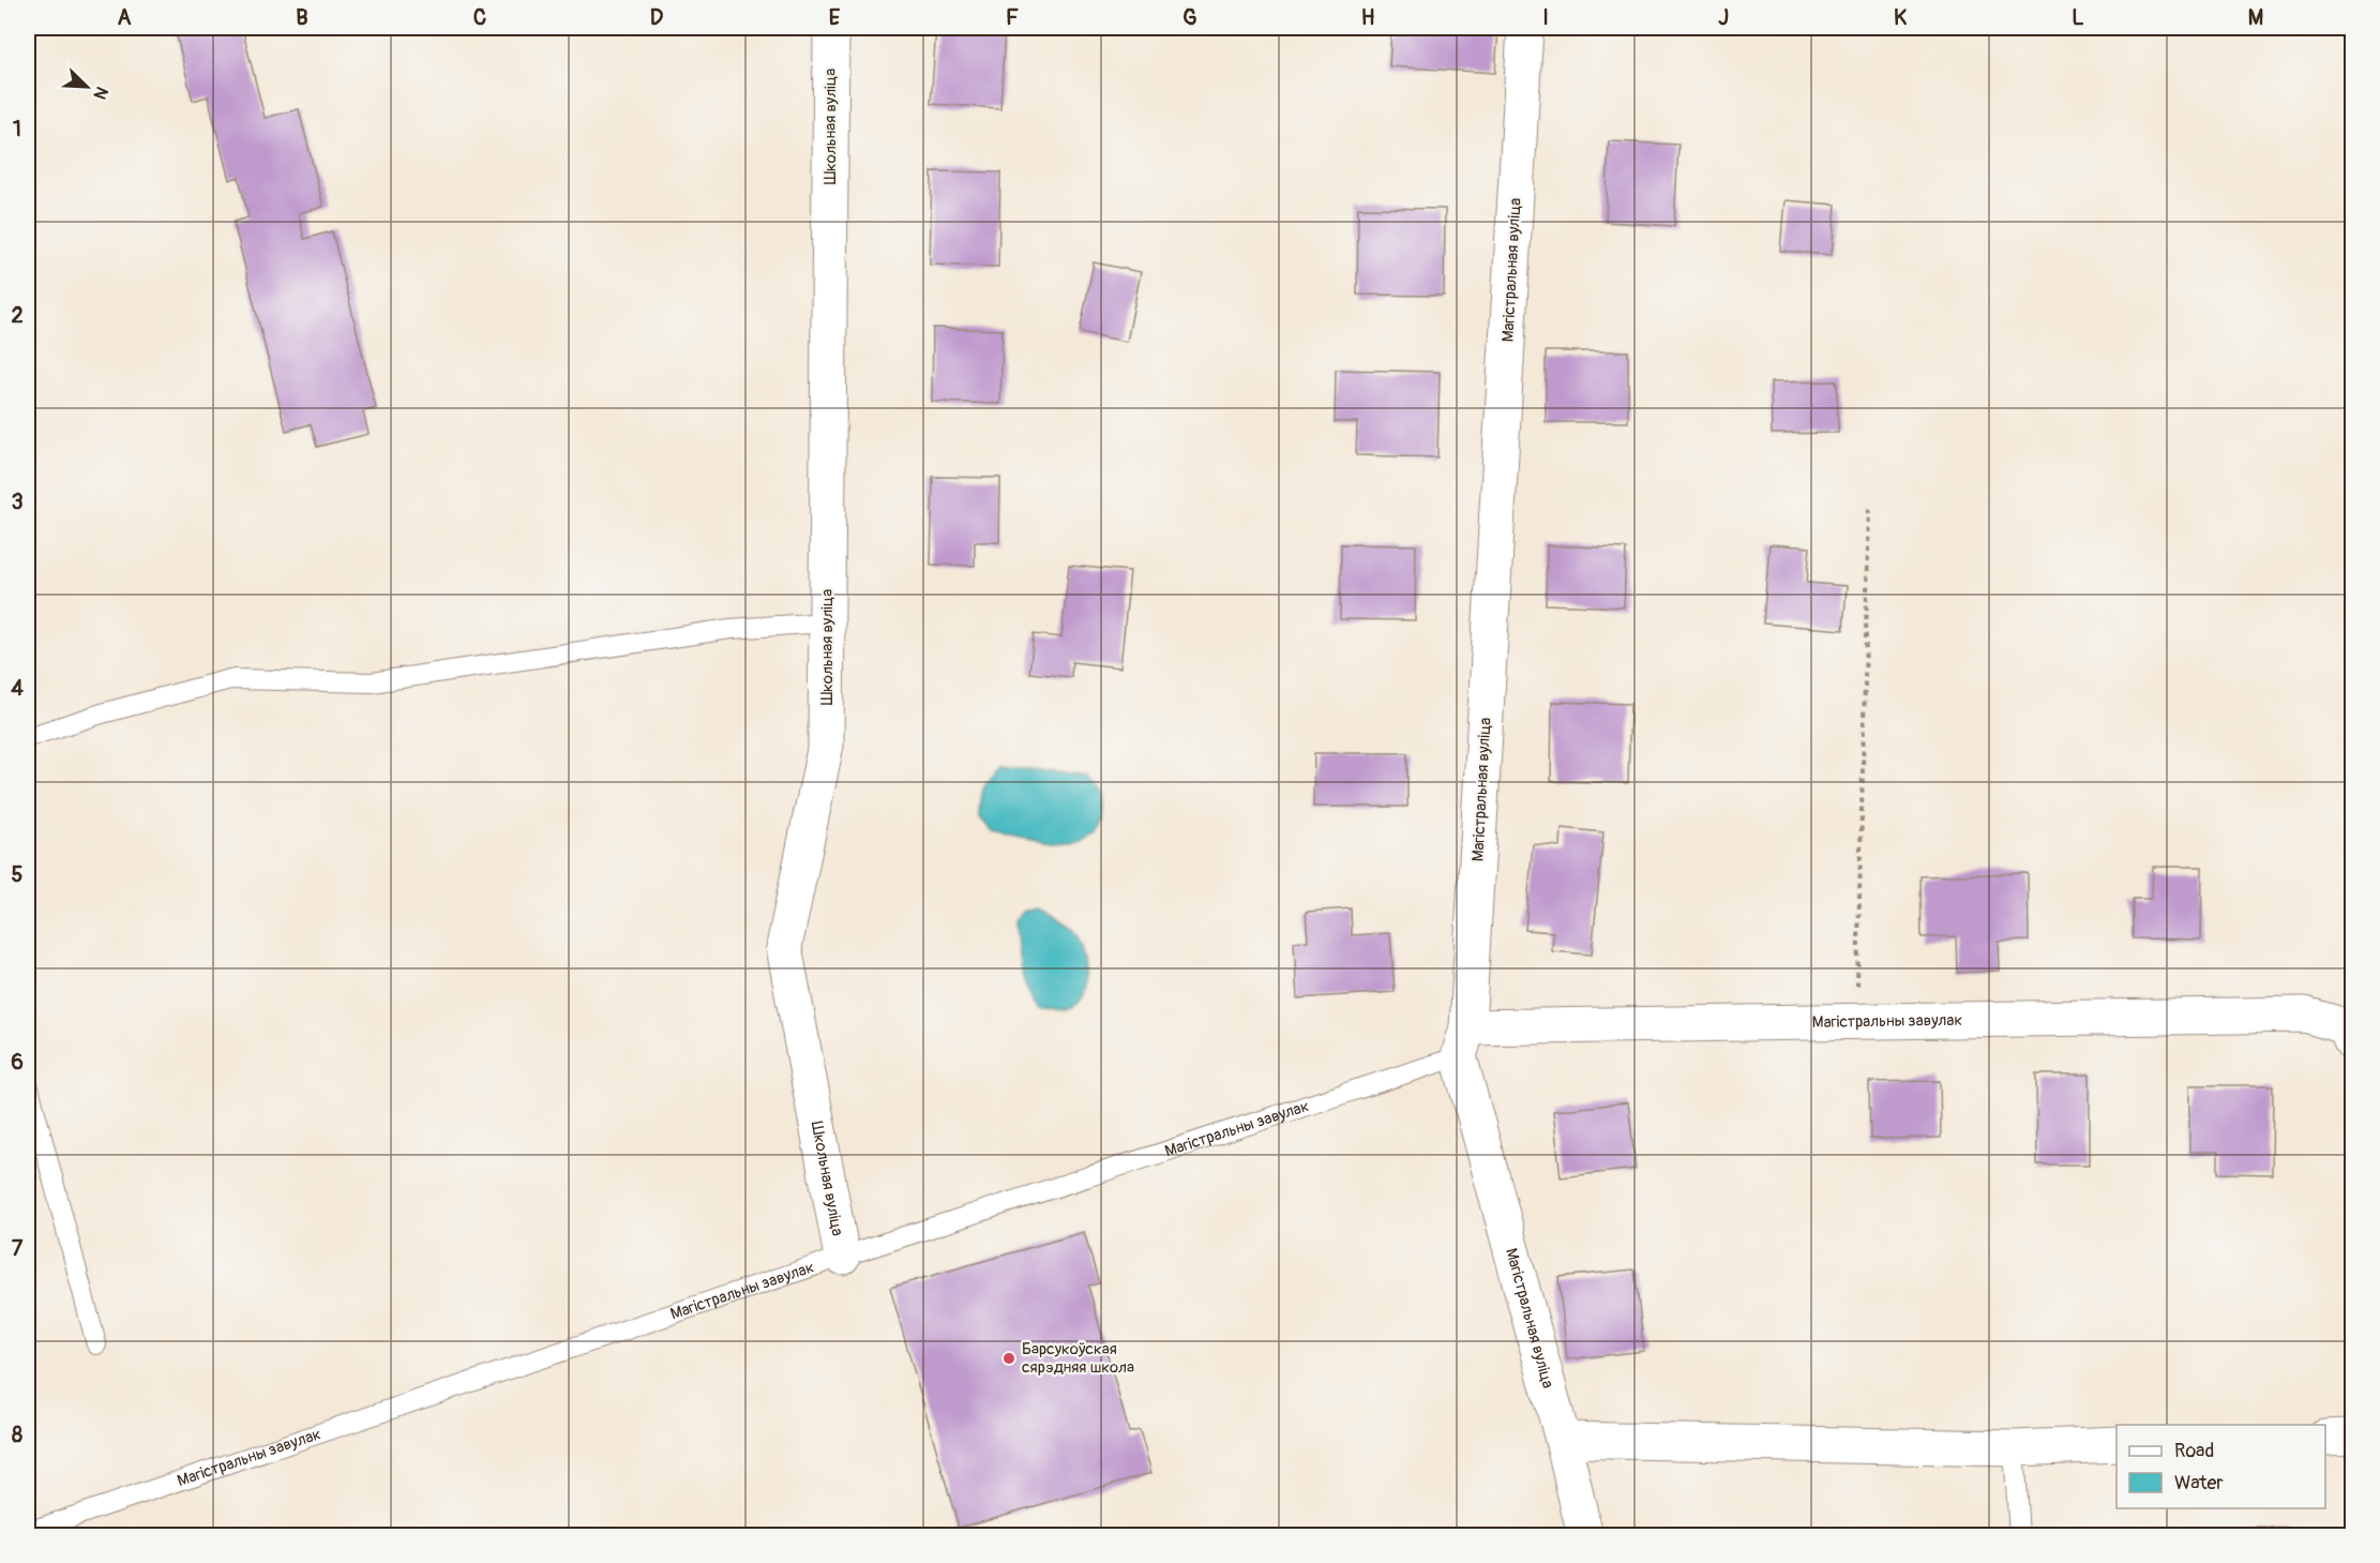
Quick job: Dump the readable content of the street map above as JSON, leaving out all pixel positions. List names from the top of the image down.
{
  "streets": {
    "street": ["Школьная вуліца", "Магістральная вуліца", "Магістральны завулак"]
  },
  "crossings": [
    ["Школьная вуліца", "Магістральны завулак"],
    ["Магістральная вуліца", "Магістральны завулак"]
  ],
  "places": ["Барсукоўская сярэдняя школа"],
  "legend": ["Road", "Water"],
  "north": "bottom right",
  "grid": {
    "columns": [
      "A",
      "B",
      "C",
      "D",
      "E",
      "F",
      "G",
      "H",
      "I",
      "J",
      "K",
      "L",
      "M"
    ],
    "rows": [
      "1",
      "2",
      "3",
      "4",
      "5",
      "6",
      "7",
      "8"
    ]
  }
}
